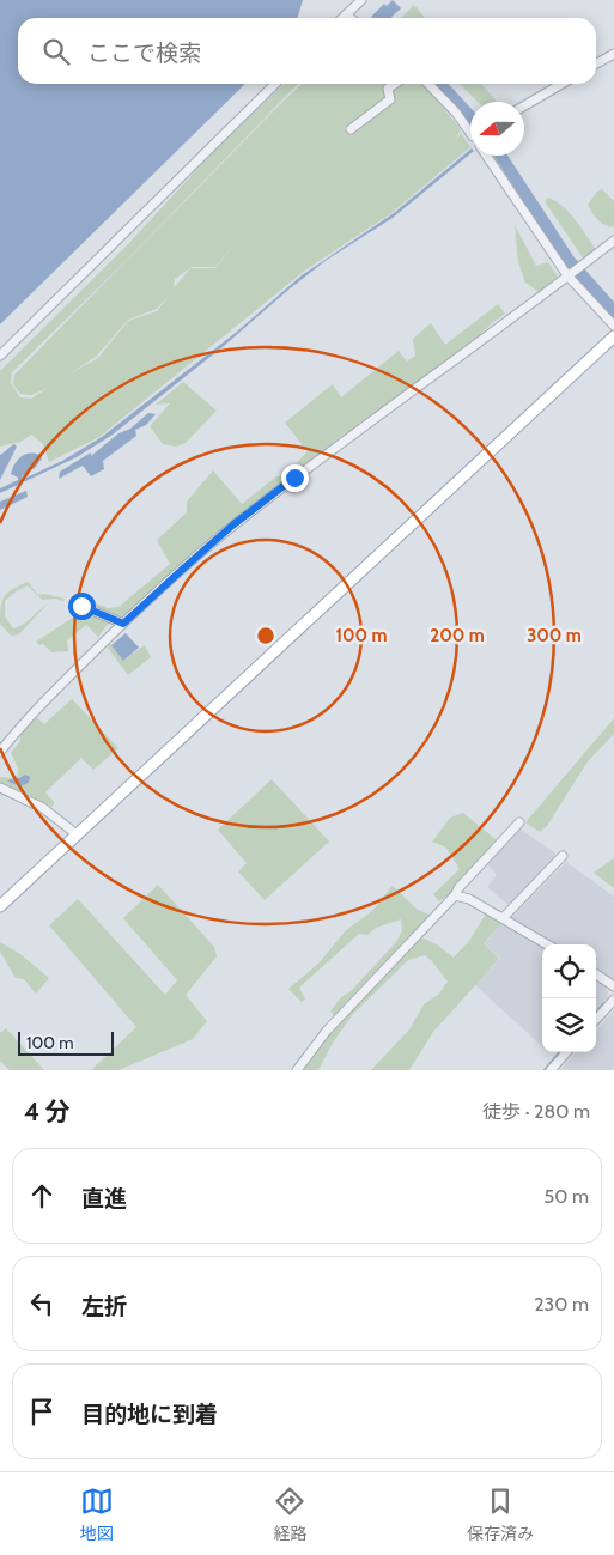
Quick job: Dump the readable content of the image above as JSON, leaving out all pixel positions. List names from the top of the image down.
{
  "scale_bar": "100 m",
  "north": "left",
  "page": {
    "search": "ここで検索",
    "scale": "100 m",
    "heading": ["4 分", "徒歩 · 280 m"],
    "list": [
      ["直進", "50 m"],
      ["左折", "230 m"],
      "目的地に到着"
    ],
    "nav": ["地図", "経路", "保存済み"]
  },
  "rings": ["100 m", "200 m", "300 m"]
}
